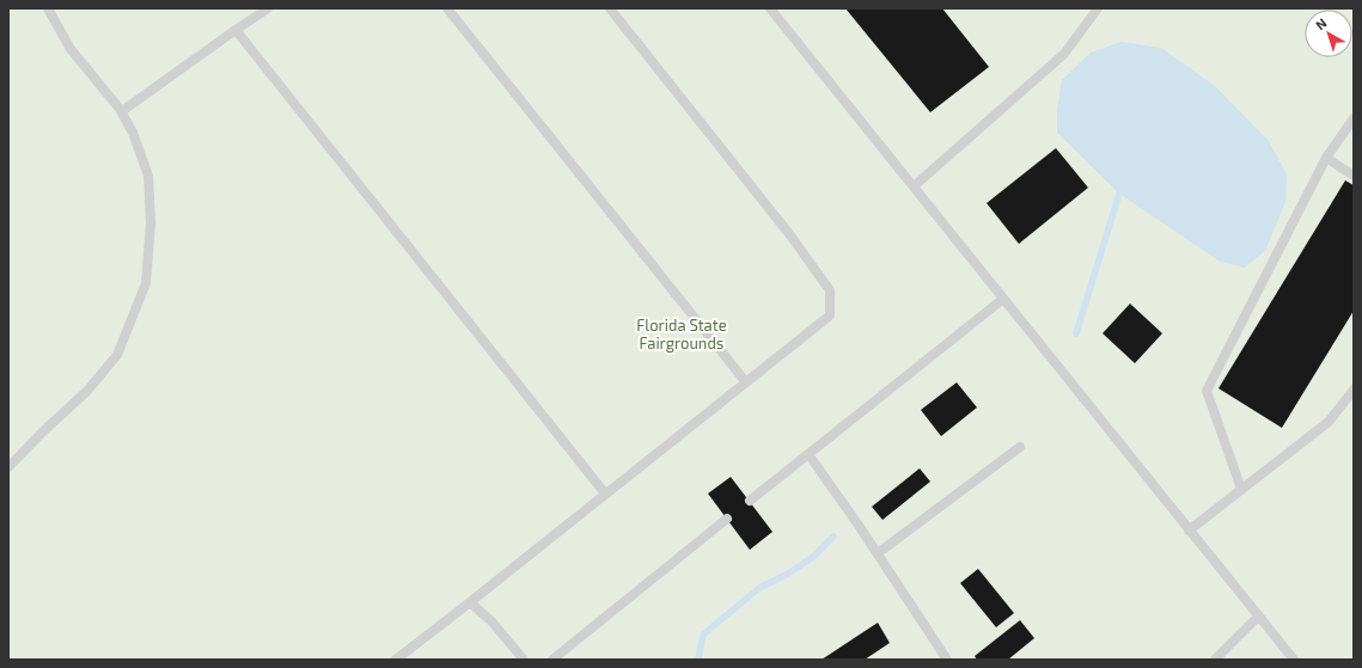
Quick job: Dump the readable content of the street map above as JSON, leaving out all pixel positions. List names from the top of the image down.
{
  "parks": ["Florida State Fairgrounds"],
  "north": "top left"
}
